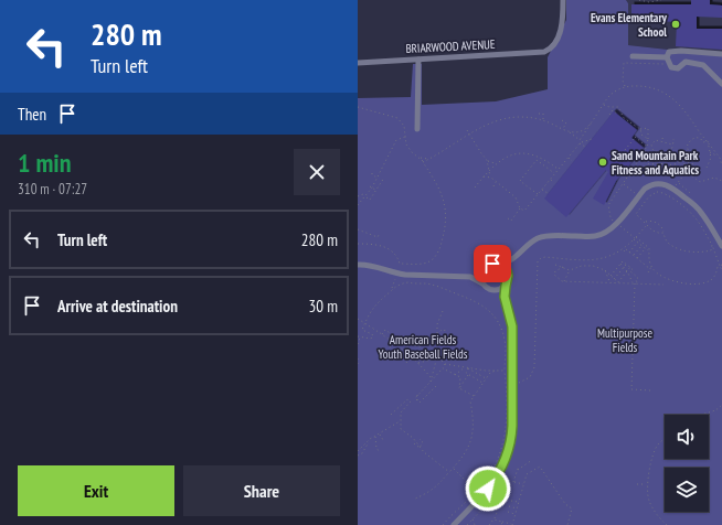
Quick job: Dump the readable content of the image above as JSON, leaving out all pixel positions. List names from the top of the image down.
{
  "streets": {
    "street": ["BRIARWOOD AVENUE"]
  },
  "parks": ["Multipurpose Fields", "American Fields Youth Baseball Fields"],
  "places": ["Evans Elementary School", "Sand Mountain Park Fitness and Aquatics"],
  "page": {
    "turn": ["280 m", "Turn left"],
    "then": "Then",
    "heading": ["1 min", "310 m · 07:27"],
    "list": [
      {
        "name": "Turn left",
        "value": "280 m"
      },
      {
        "name": "Arrive at destination",
        "value": "30 m"
      }
    ],
    "buttons": ["Exit", "Share"]
  }
}
